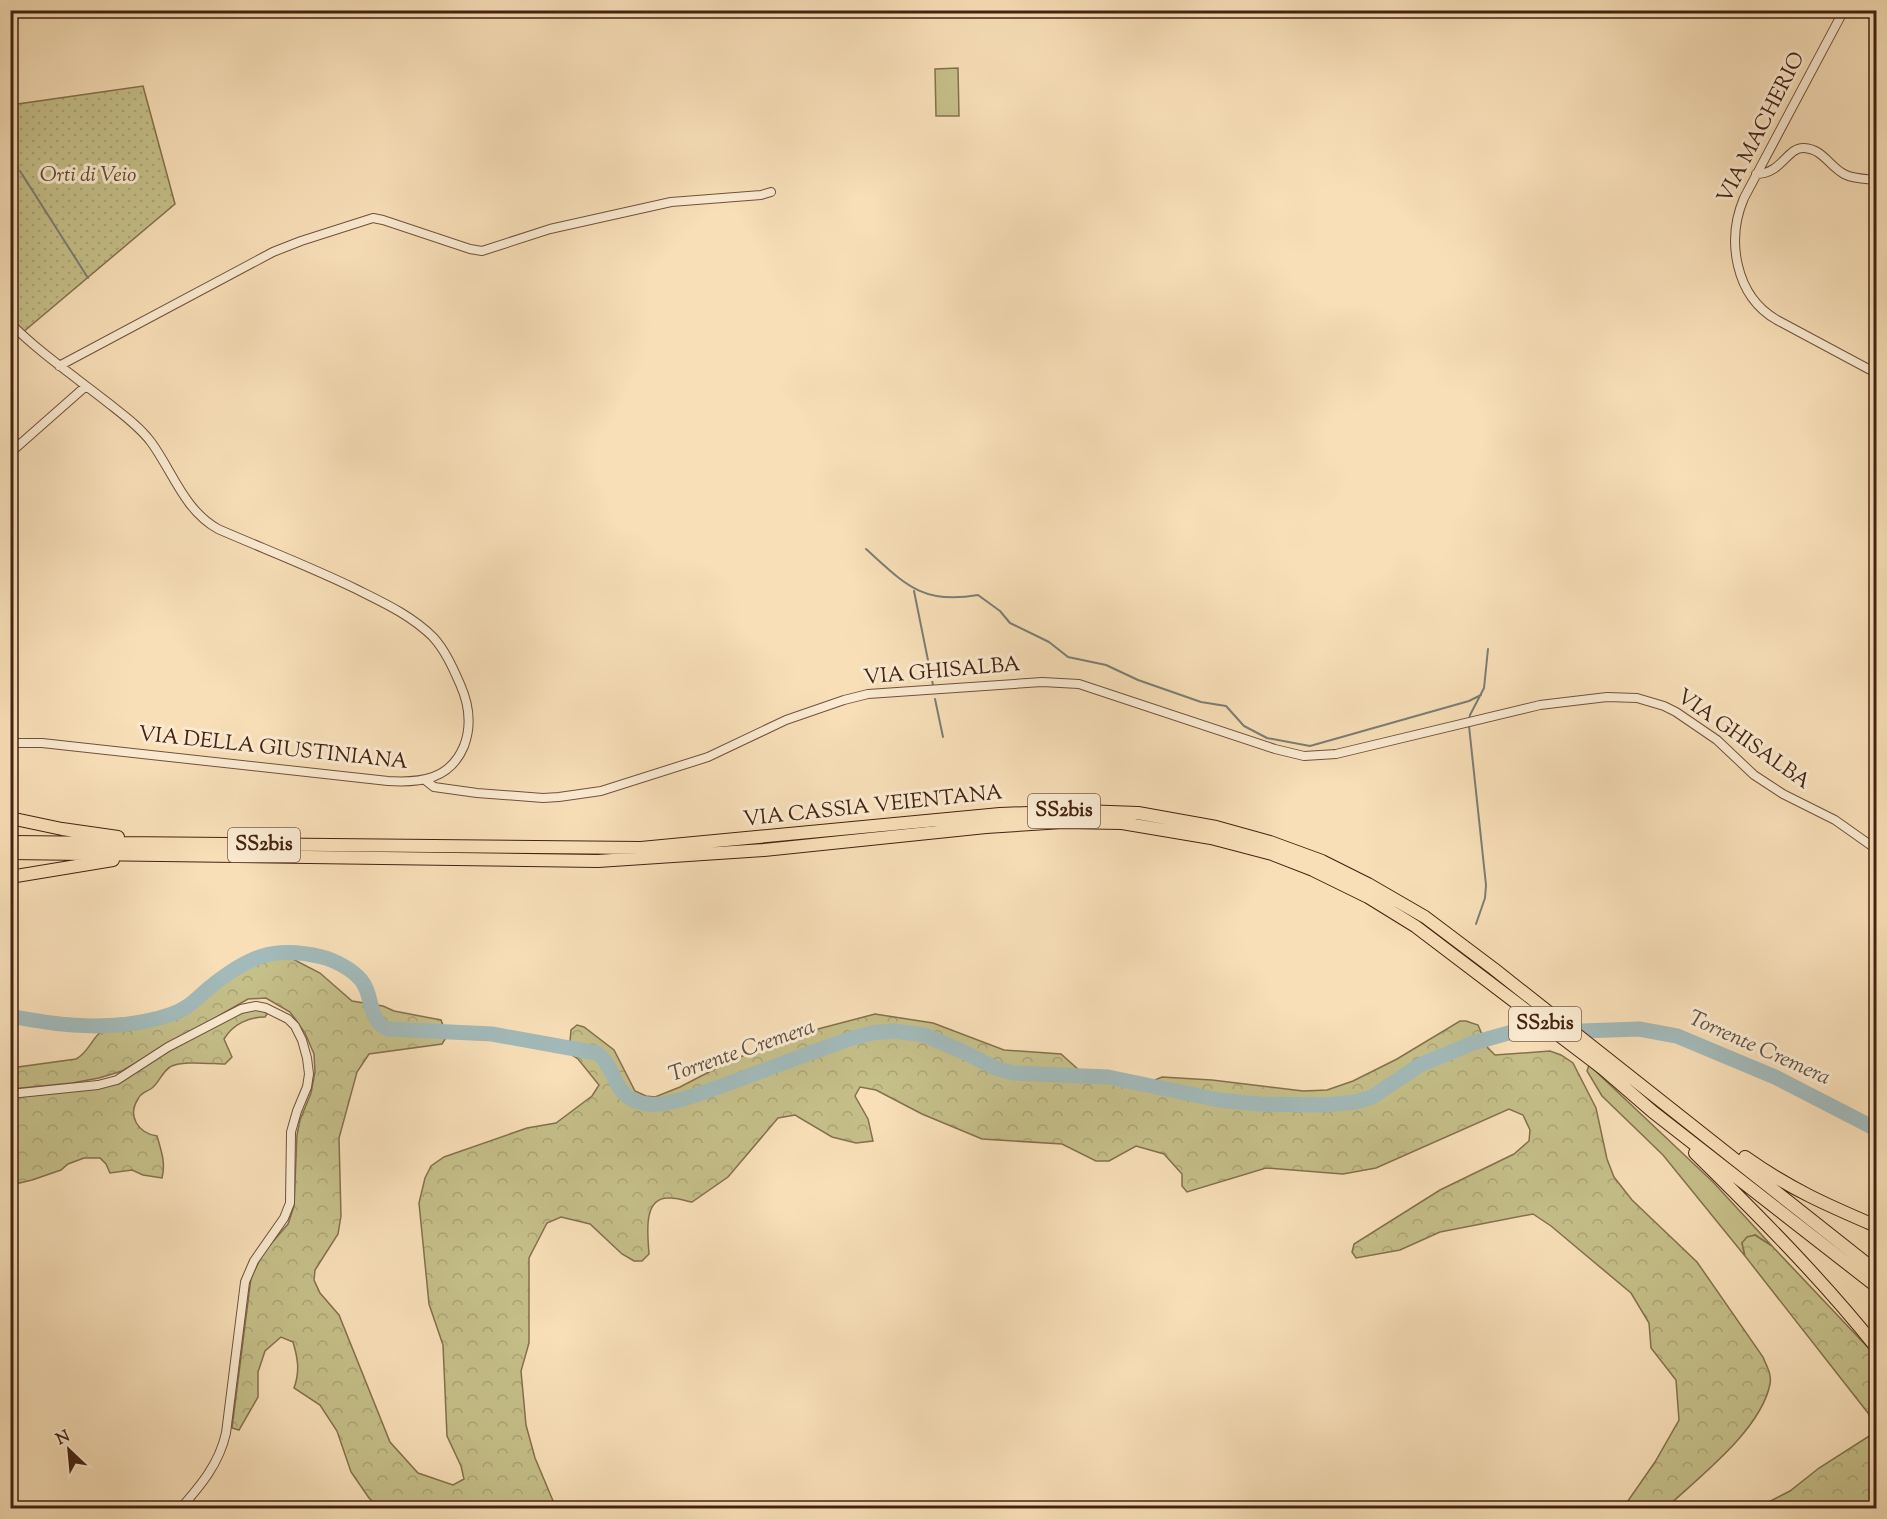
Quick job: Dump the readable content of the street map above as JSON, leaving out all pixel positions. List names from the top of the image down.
{
  "streets": {
    "highway": ["VIA CASSIA VEIENTANA", "SS2bis"],
    "street": ["VIA MACHERIO", "VIA GHISALBA", "VIA DELLA GIUSTINIANA"]
  },
  "crossings": [
    ["VIA GHISALBA", "VIA DELLA GIUSTINIANA"]
  ],
  "water": ["Torrente Cremera"],
  "parks": ["Orti di Veio"],
  "north": "top left"
}
